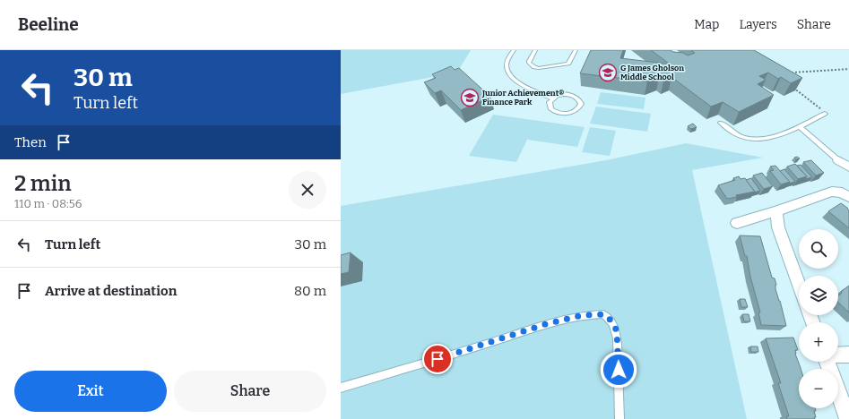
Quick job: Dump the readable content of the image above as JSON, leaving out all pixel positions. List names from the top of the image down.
{
  "places": {
    "school or university": ["G James Gholson Middle School", "Junior Achievement® Finance Park"]
  },
  "page": {
    "header": "Beeline",
    "nav": ["Map", "Layers", "Share"],
    "turn": ["30 m", "Turn left"],
    "then": "Then",
    "heading": ["2 min", "110 m · 08:56"],
    "list": [
      {
        "name": "Turn left",
        "value": "30 m"
      },
      {
        "name": "Arrive at destination",
        "value": "80 m"
      }
    ],
    "map_buttons": ["+", "−"],
    "buttons": ["Exit", "Share"]
  }
}
